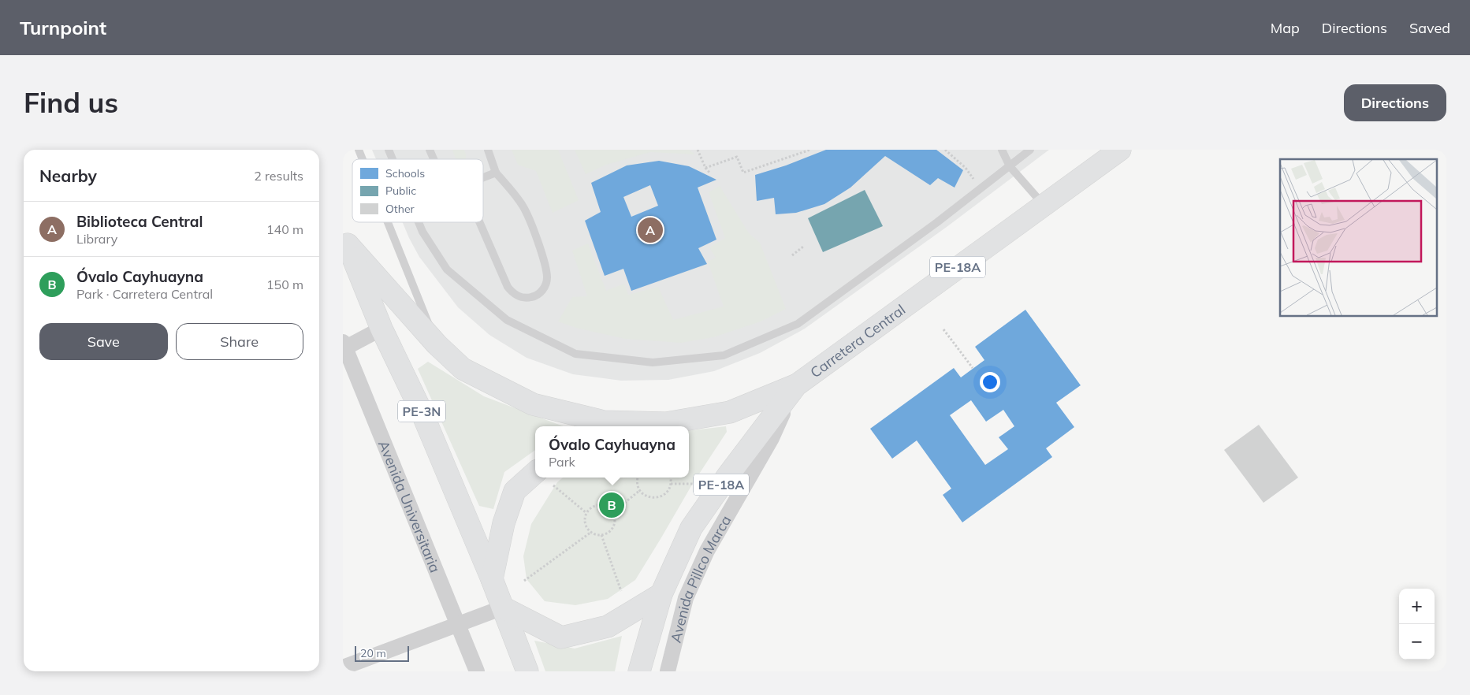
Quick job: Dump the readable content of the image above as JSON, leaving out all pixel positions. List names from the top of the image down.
{
  "streets": {
    "highway": ["PE-18A", "Carretera Central", "PE-3N"],
    "street": ["Avenida Universitaria", "Avenida Pillco Marca"]
  },
  "crossings": [
    ["PE-18A", "Carretera Central"],
    ["PE-18A", "Avenida Pillco Marca"],
    ["Carretera Central", "Avenida Pillco Marca"]
  ],
  "legend": ["Schools", "Public", "Other"],
  "scale_bar": "20 m",
  "page": {
    "header": "Turnpoint",
    "nav": ["Map", "Directions", "Saved"],
    "buttons": [
      "Directions",
      ["Save", "Share"]
    ],
    "title": "Find us",
    "heading": ["Nearby", "2 results"],
    "list": [
      {
        "mark": "A",
        "name": "Biblioteca Central",
        "note": "Library",
        "value": "140 m"
      },
      {
        "mark": "B",
        "name": "Óvalo Cayhuayna",
        "note": "Park · Carretera Central",
        "value": "150 m"
      }
    ],
    "pins": ["A", "B"],
    "popup": ["Óvalo Cayhuayna", "Park"],
    "map_buttons": ["+", "−"],
    "scale": "20 m"
  }
}
